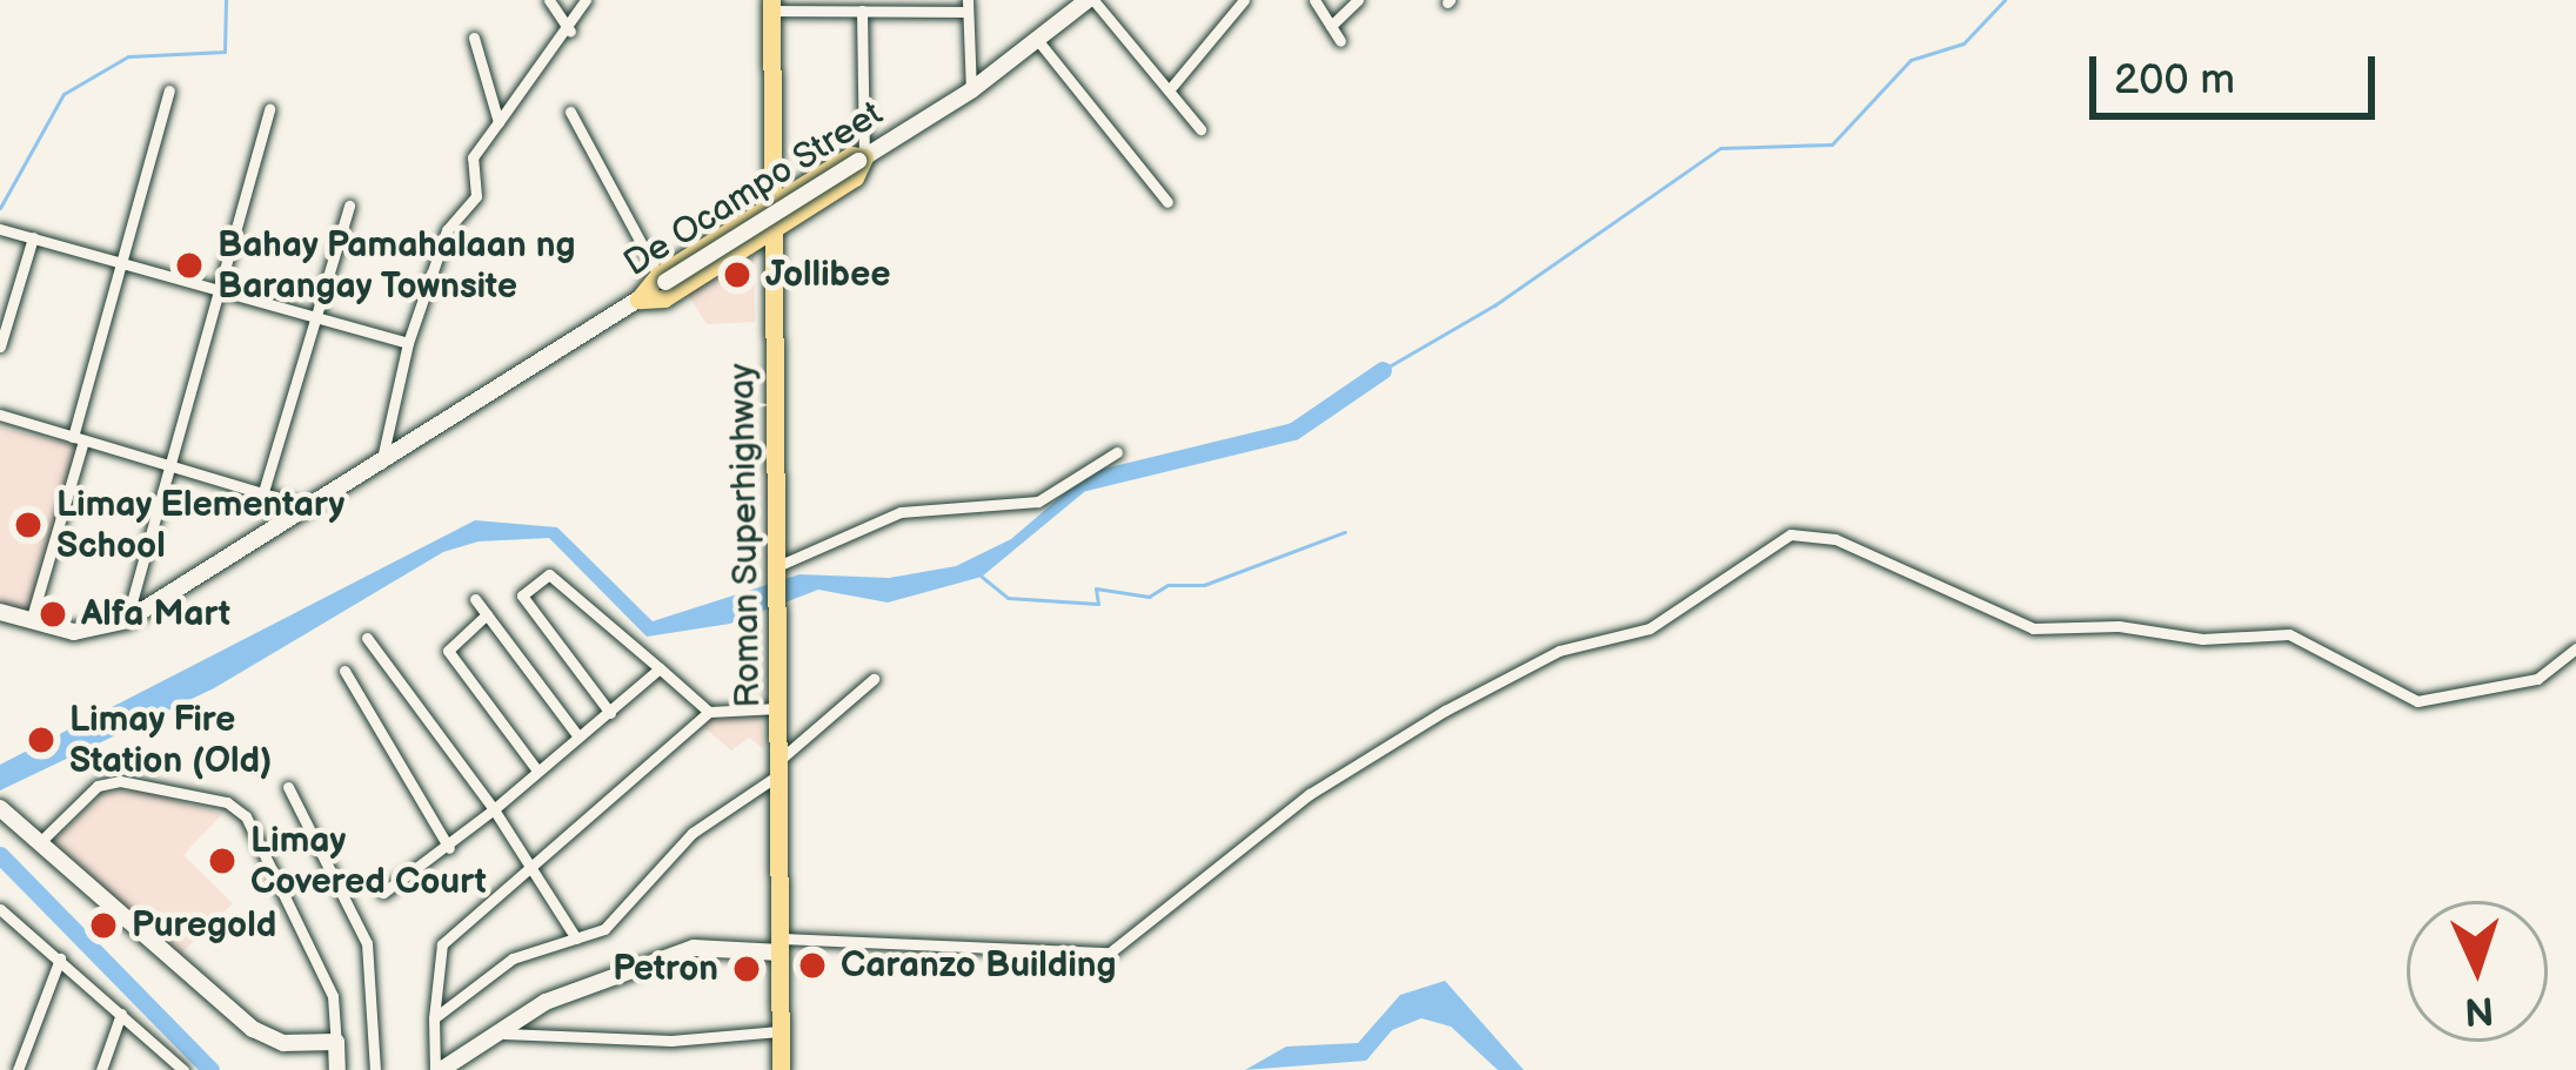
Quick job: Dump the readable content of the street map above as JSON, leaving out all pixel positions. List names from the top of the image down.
{
  "streets": {
    "main road": ["Roman Superhighway"],
    "street": ["De Ocampo Street"]
  },
  "places": [
    "Bahay Pamahalaan ng Barangay Townsite",
    "Jollibee",
    "Limay Elementary School",
    "Alfa Mart",
    "Limay Fire Station (Old)",
    "Limay Covered Court",
    "Puregold",
    "Caranzo Building",
    "Petron"
  ],
  "scale_bar": "200 m",
  "north": "bottom"
}
